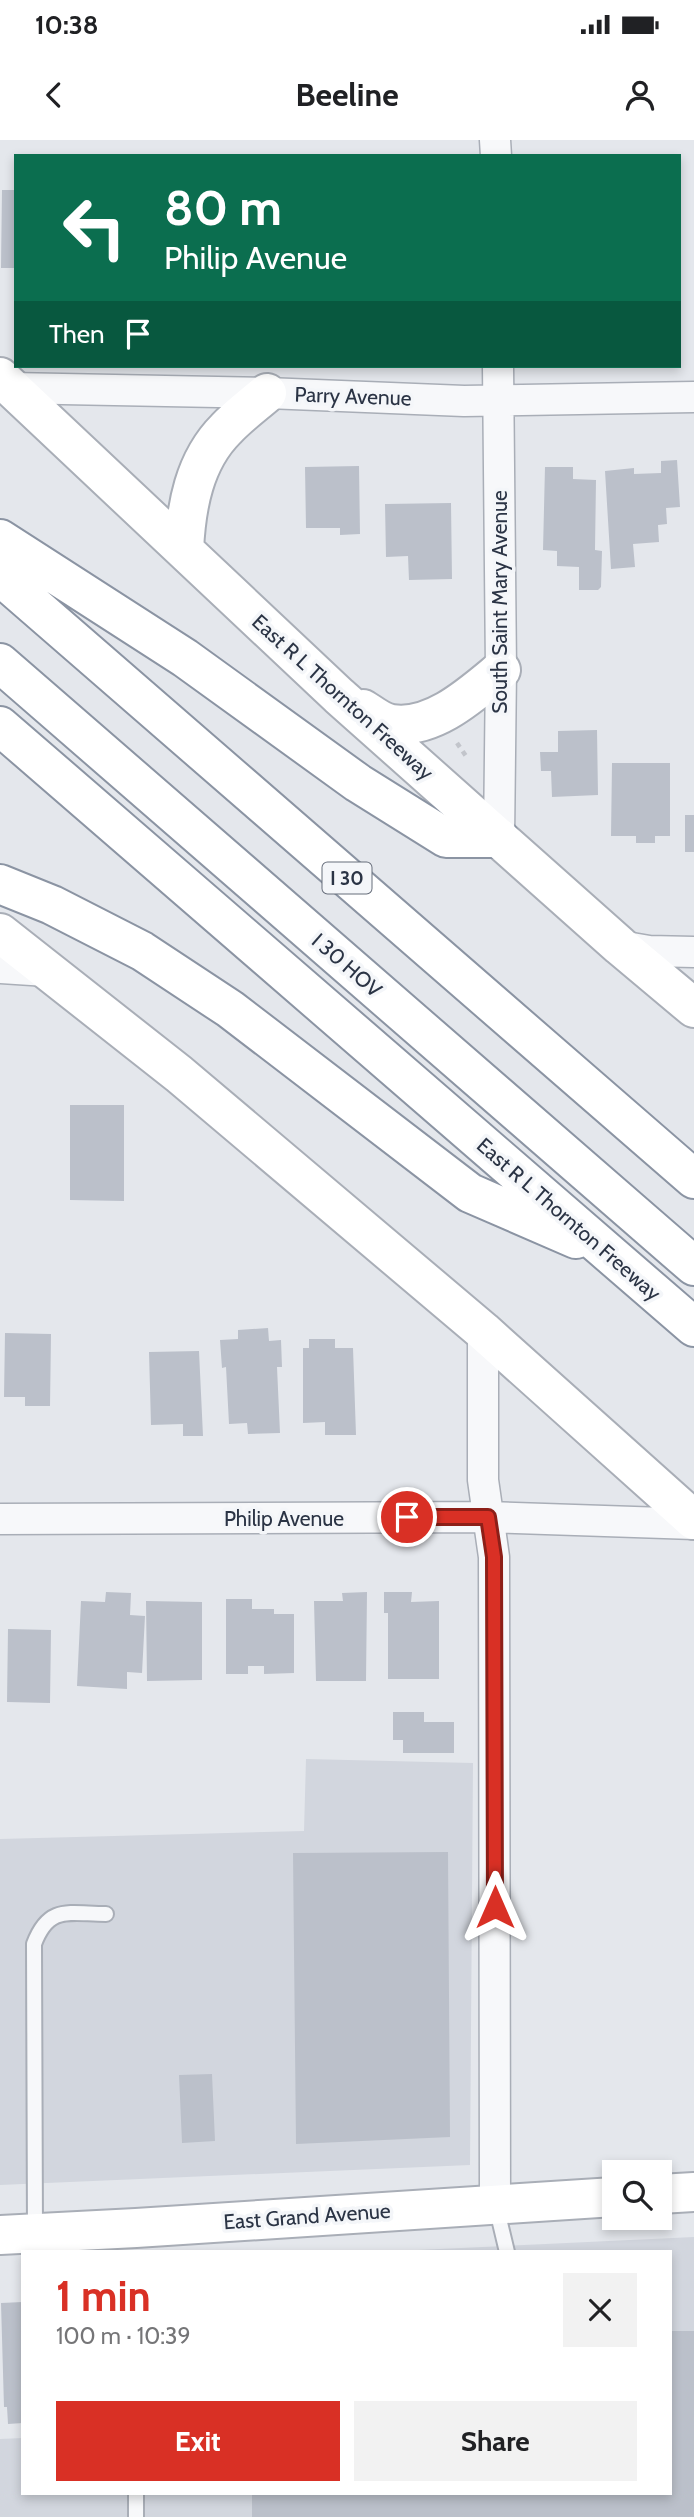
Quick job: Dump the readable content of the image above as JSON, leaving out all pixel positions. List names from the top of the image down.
{
  "streets": {
    "main road": [
      "East R L Thornton Freeway",
      "I 30",
      "I 30 HOV",
      "East Grand Avenue"
    ],
    "street": ["Parry Avenue", "South Saint Mary Avenue", "Philip Avenue"]
  },
  "crossings": [
    ["Parry Avenue", "South Saint Mary Avenue"],
    ["Parry Avenue", "East R L Thornton Freeway"],
    ["South Saint Mary Avenue", "East R L Thornton Freeway"]
  ],
  "page": {
    "status": "10:38",
    "header": "Beeline",
    "turn": ["80 m", "Philip Avenue"],
    "then": "Then",
    "heading": ["1 min", "100 m · 10:39"],
    "buttons": ["Exit", "Share"]
  }
}
